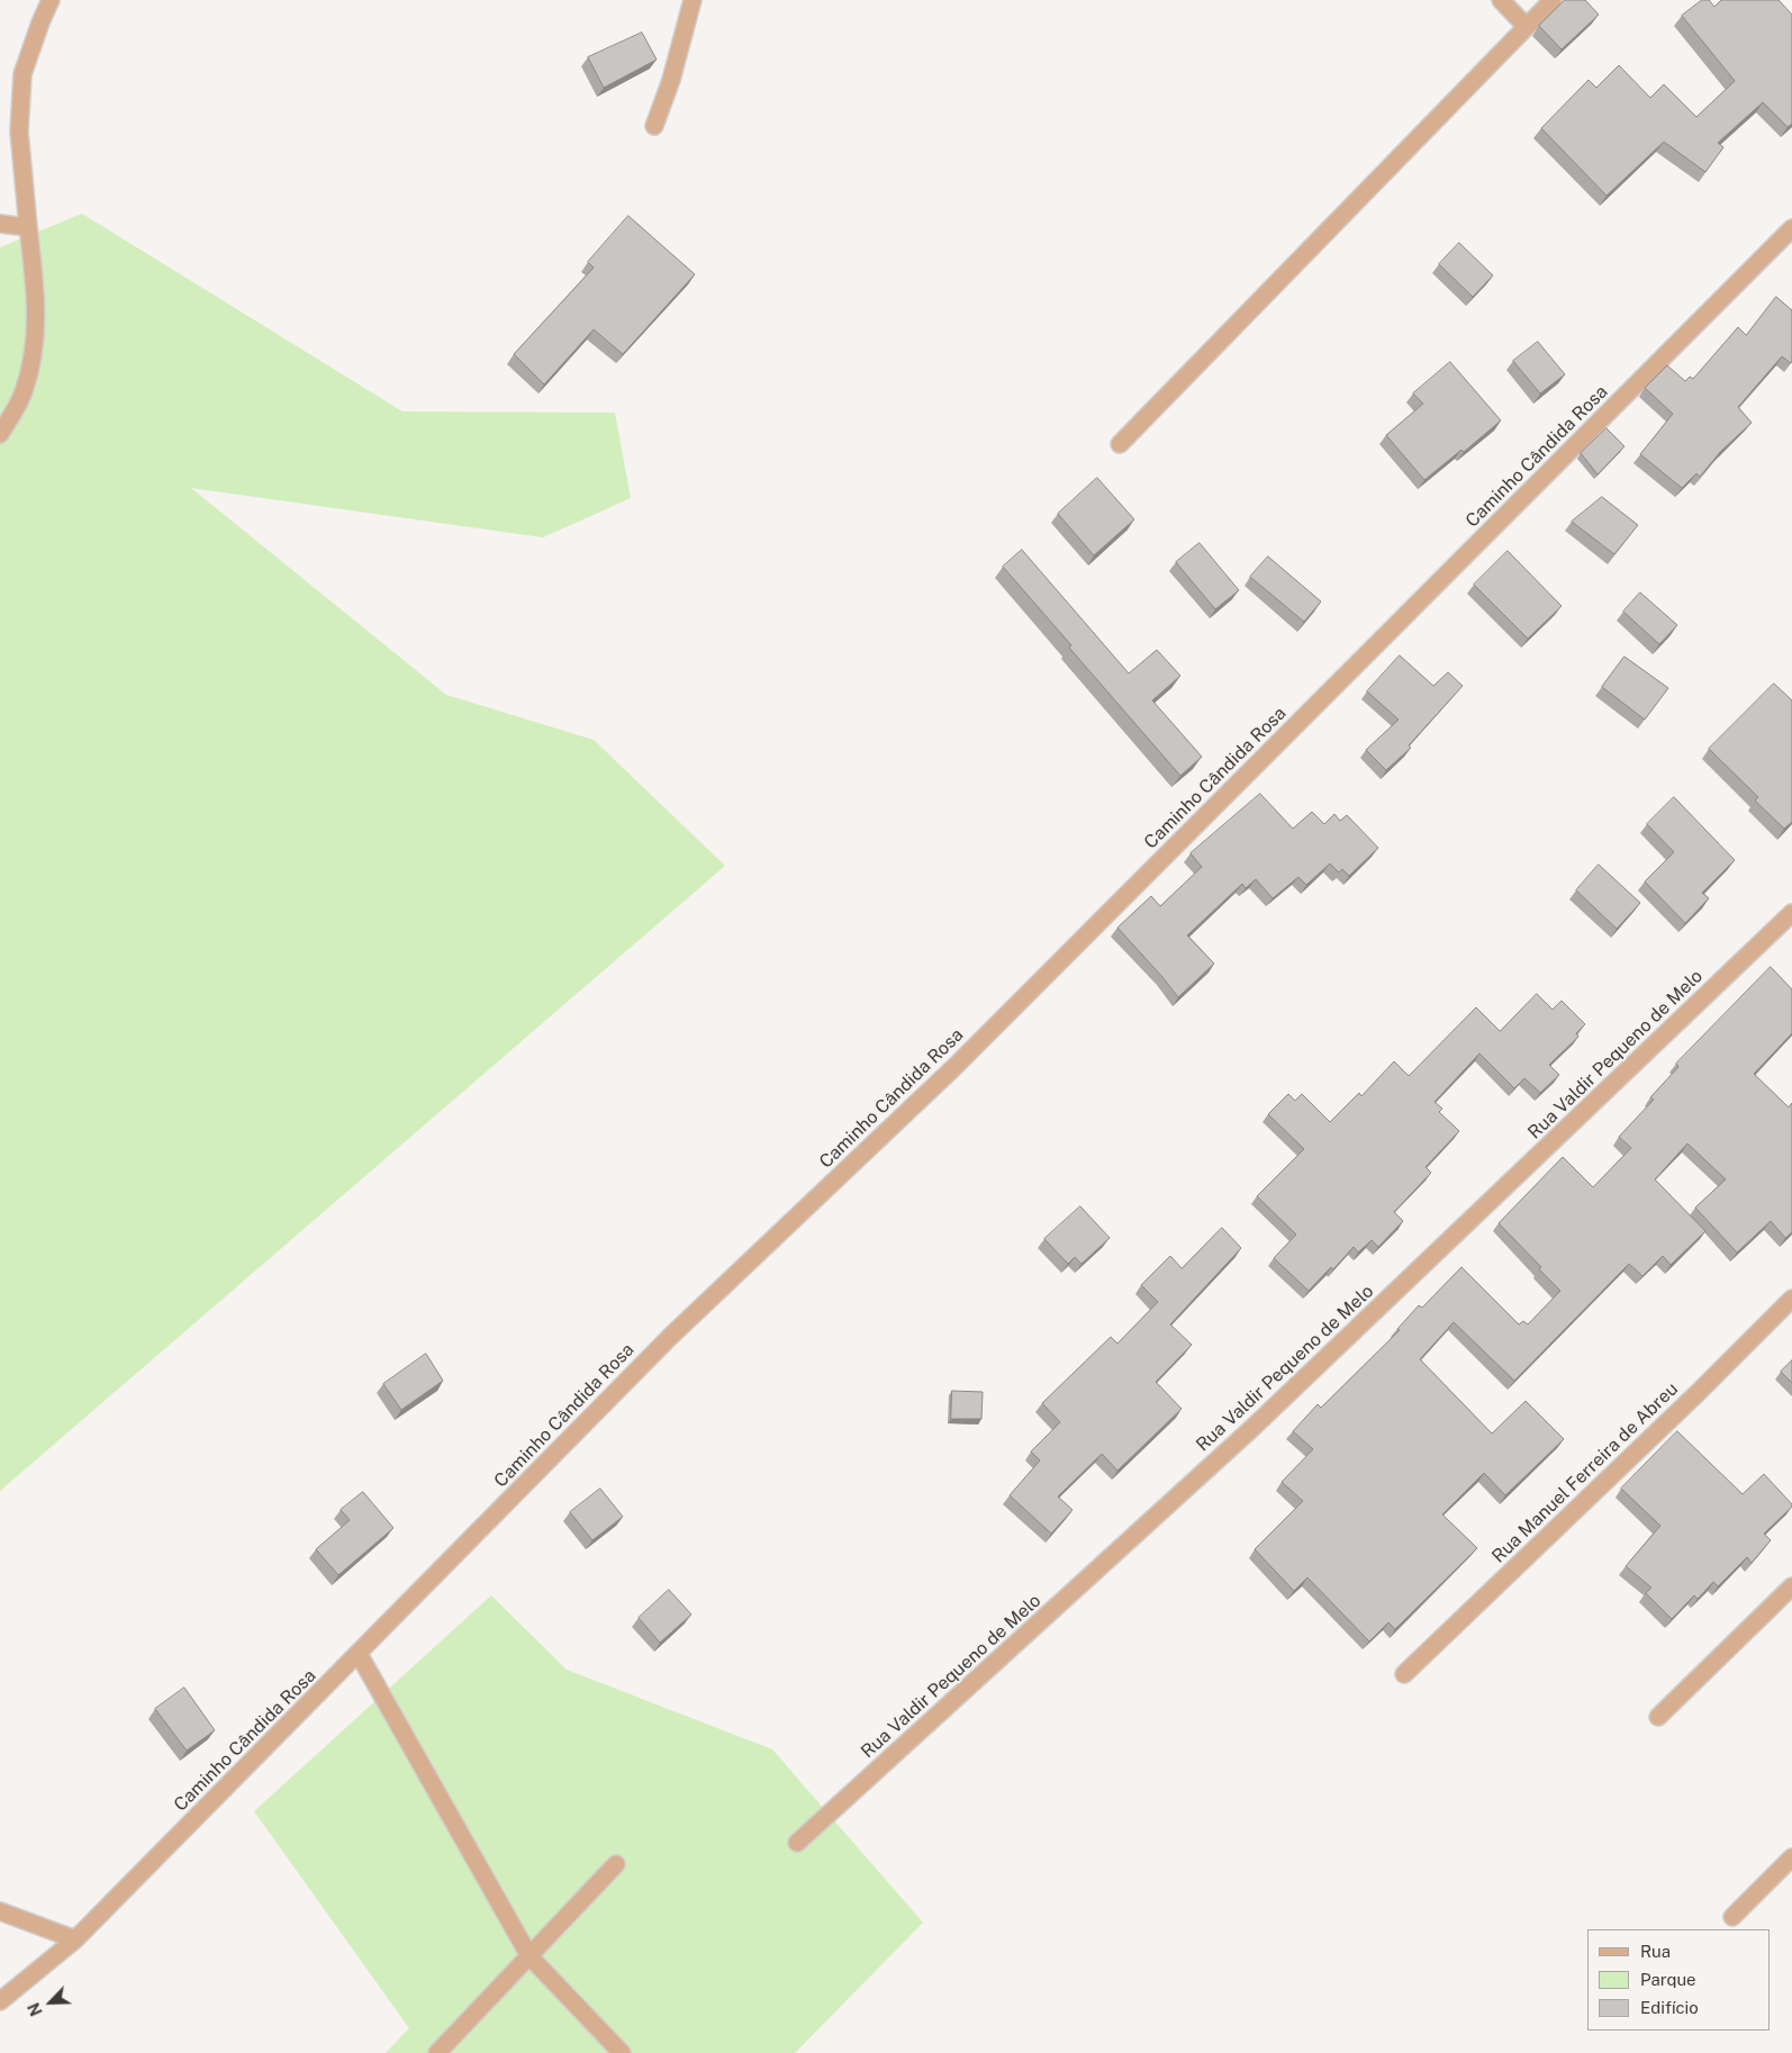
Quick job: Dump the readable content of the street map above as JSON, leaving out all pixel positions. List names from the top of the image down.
{
  "streets": {
    "street": ["Caminho Cândida Rosa", "Rua Valdir Pequeno de Melo", "Rua Manuel Ferreira de Abreu"]
  },
  "legend": ["Rua", "Parque", "Edifício"],
  "north": "bottom left"
}
